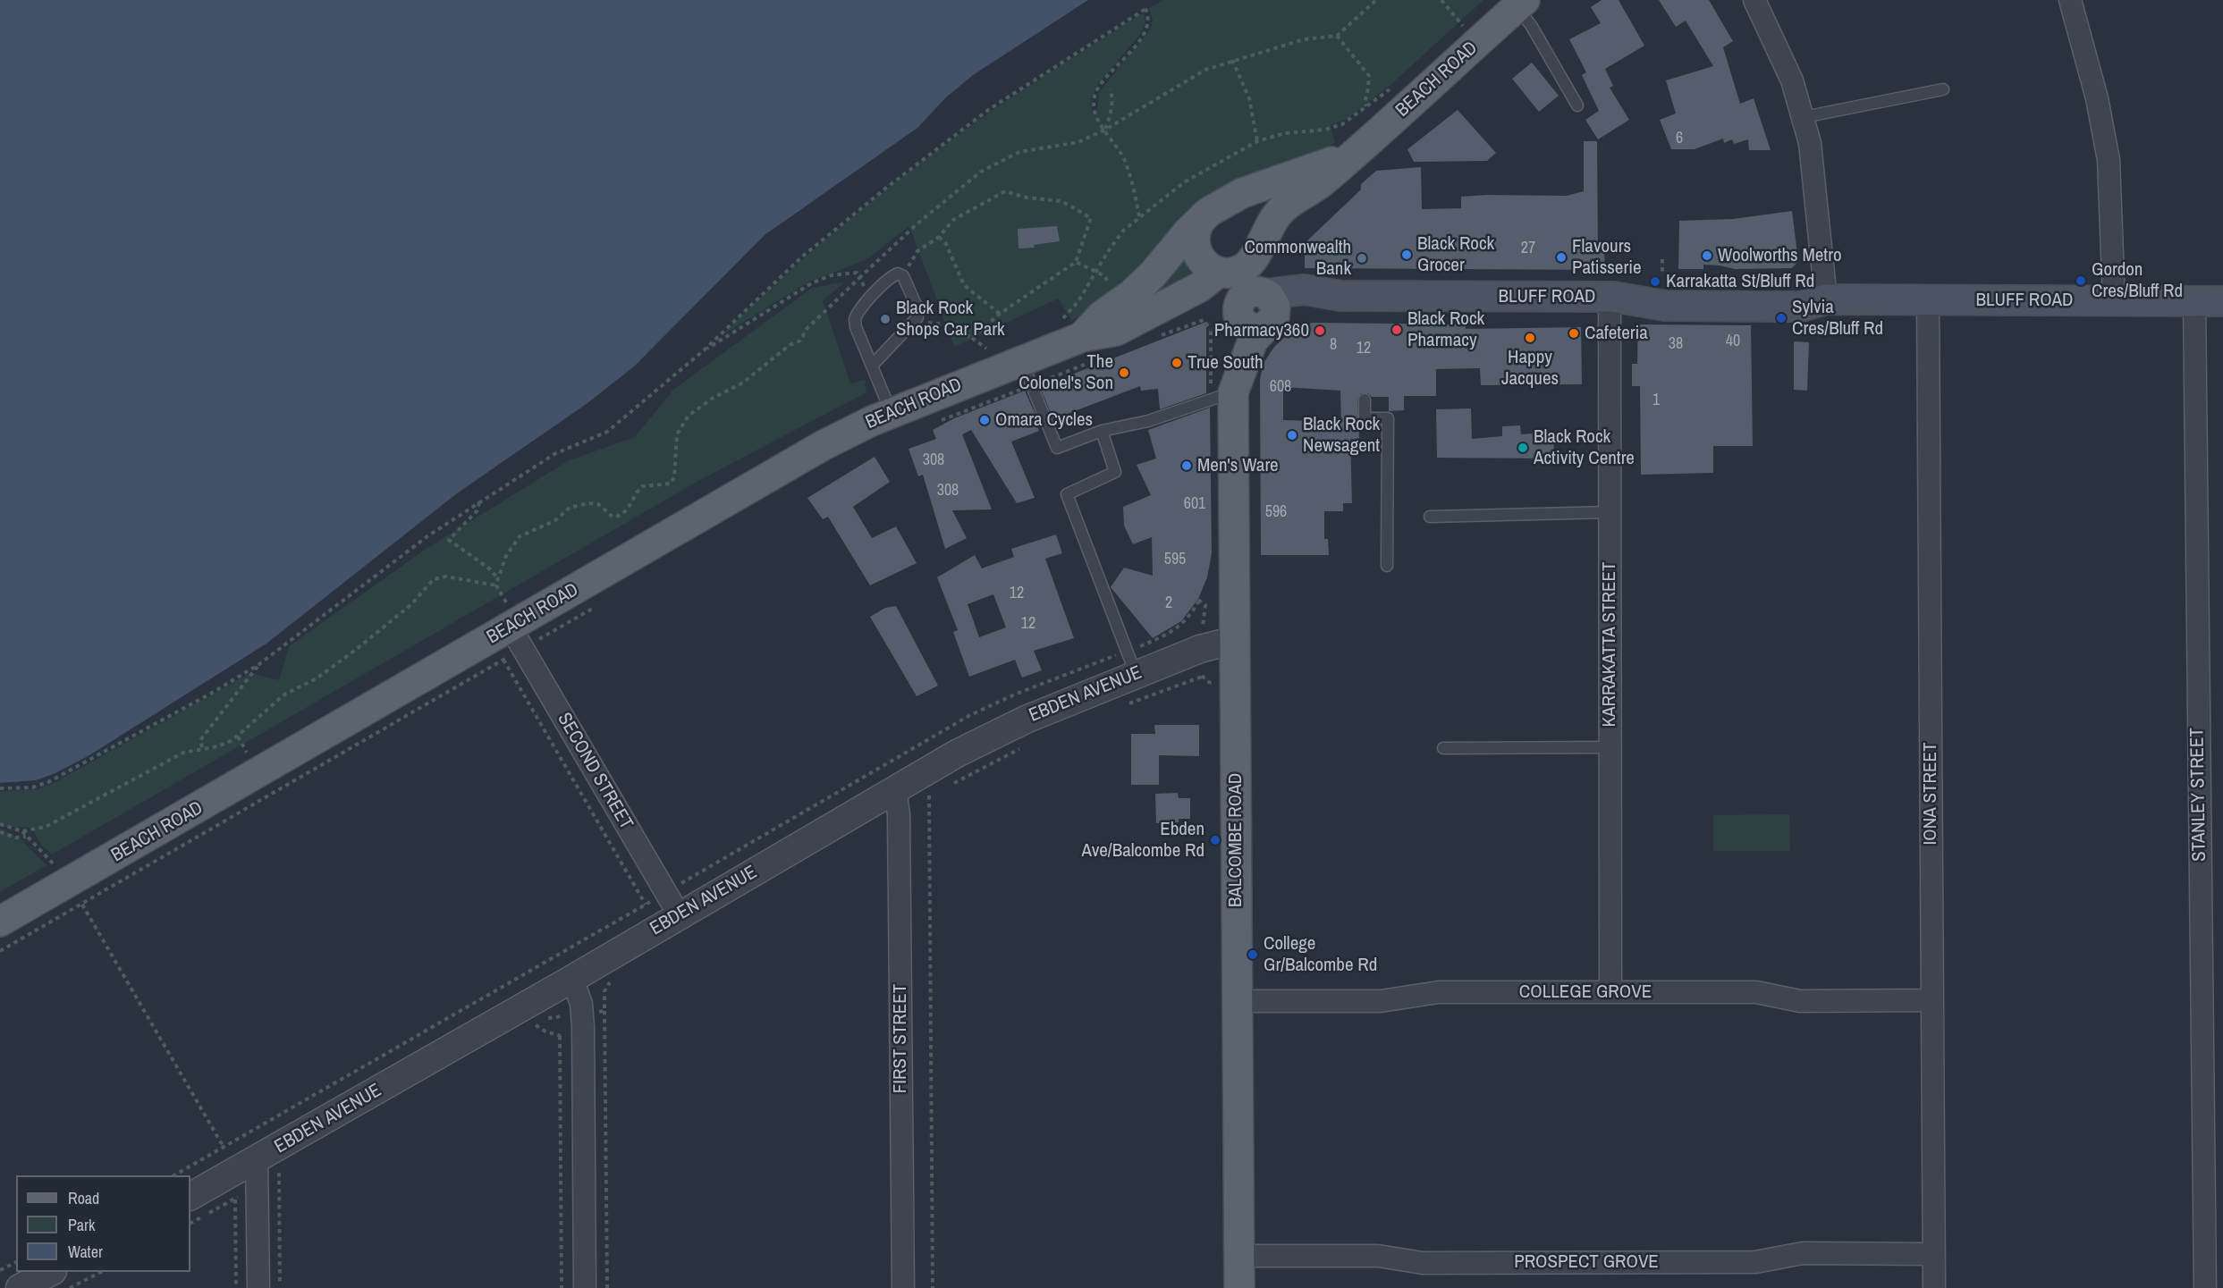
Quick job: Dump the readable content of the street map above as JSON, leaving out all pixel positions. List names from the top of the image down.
{
  "streets": {
    "main road": ["BEACH ROAD", "BLUFF ROAD", "BALCOMBE ROAD"],
    "street": [
      "KARRAKATTA STREET",
      "EBDEN AVENUE",
      "SECOND STREET",
      "IONA STREET",
      "STANLEY STREET",
      "COLLEGE GROVE",
      "FIRST STREET",
      "PROSPECT GROVE"
    ]
  },
  "crossings": [
    ["BEACH ROAD", "SECOND STREET"],
    ["BLUFF ROAD", "KARRAKATTA STREET"],
    ["BLUFF ROAD", "IONA STREET"],
    ["BLUFF ROAD", "STANLEY STREET"],
    ["BLUFF ROAD", "BALCOMBE ROAD"],
    ["KARRAKATTA STREET", "COLLEGE GROVE"],
    ["EBDEN AVENUE", "SECOND STREET"],
    ["EBDEN AVENUE", "BALCOMBE ROAD"],
    ["EBDEN AVENUE", "FIRST STREET"],
    ["IONA STREET", "COLLEGE GROVE"],
    ["IONA STREET", "PROSPECT GROVE"],
    ["BALCOMBE ROAD", "COLLEGE GROVE"],
    ["BALCOMBE ROAD", "PROSPECT GROVE"]
  ],
  "places": [
    "Black Rock Grocer",
    "Woolworths Metro",
    "Flavours Patisserie",
    "Commonwealth Bank",
    "Gordon Cres/Bluff Rd",
    "Karrakatta St/Bluff Rd",
    "Sylvia Cres/Bluff Rd",
    "Black Rock Shops Car Park",
    "Black Rock Pharmacy",
    "Pharmacy360",
    "Cafeteria",
    "Happy Jacques",
    "True South",
    "The Colonel's Son",
    "Omara Cycles",
    "Black Rock Newsagent",
    "Black Rock Activity Centre",
    "Men's Ware",
    "Ebden Ave/Balcombe Rd",
    "College Gr/Balcombe Rd"
  ],
  "house_numbers": [
    "6",
    "27",
    "40",
    "38",
    "8",
    "12",
    "608",
    "1",
    "308",
    "308",
    "601",
    "596",
    "595",
    "12",
    "2",
    "12"
  ],
  "legend": ["Road", "Park", "Water"]
}
